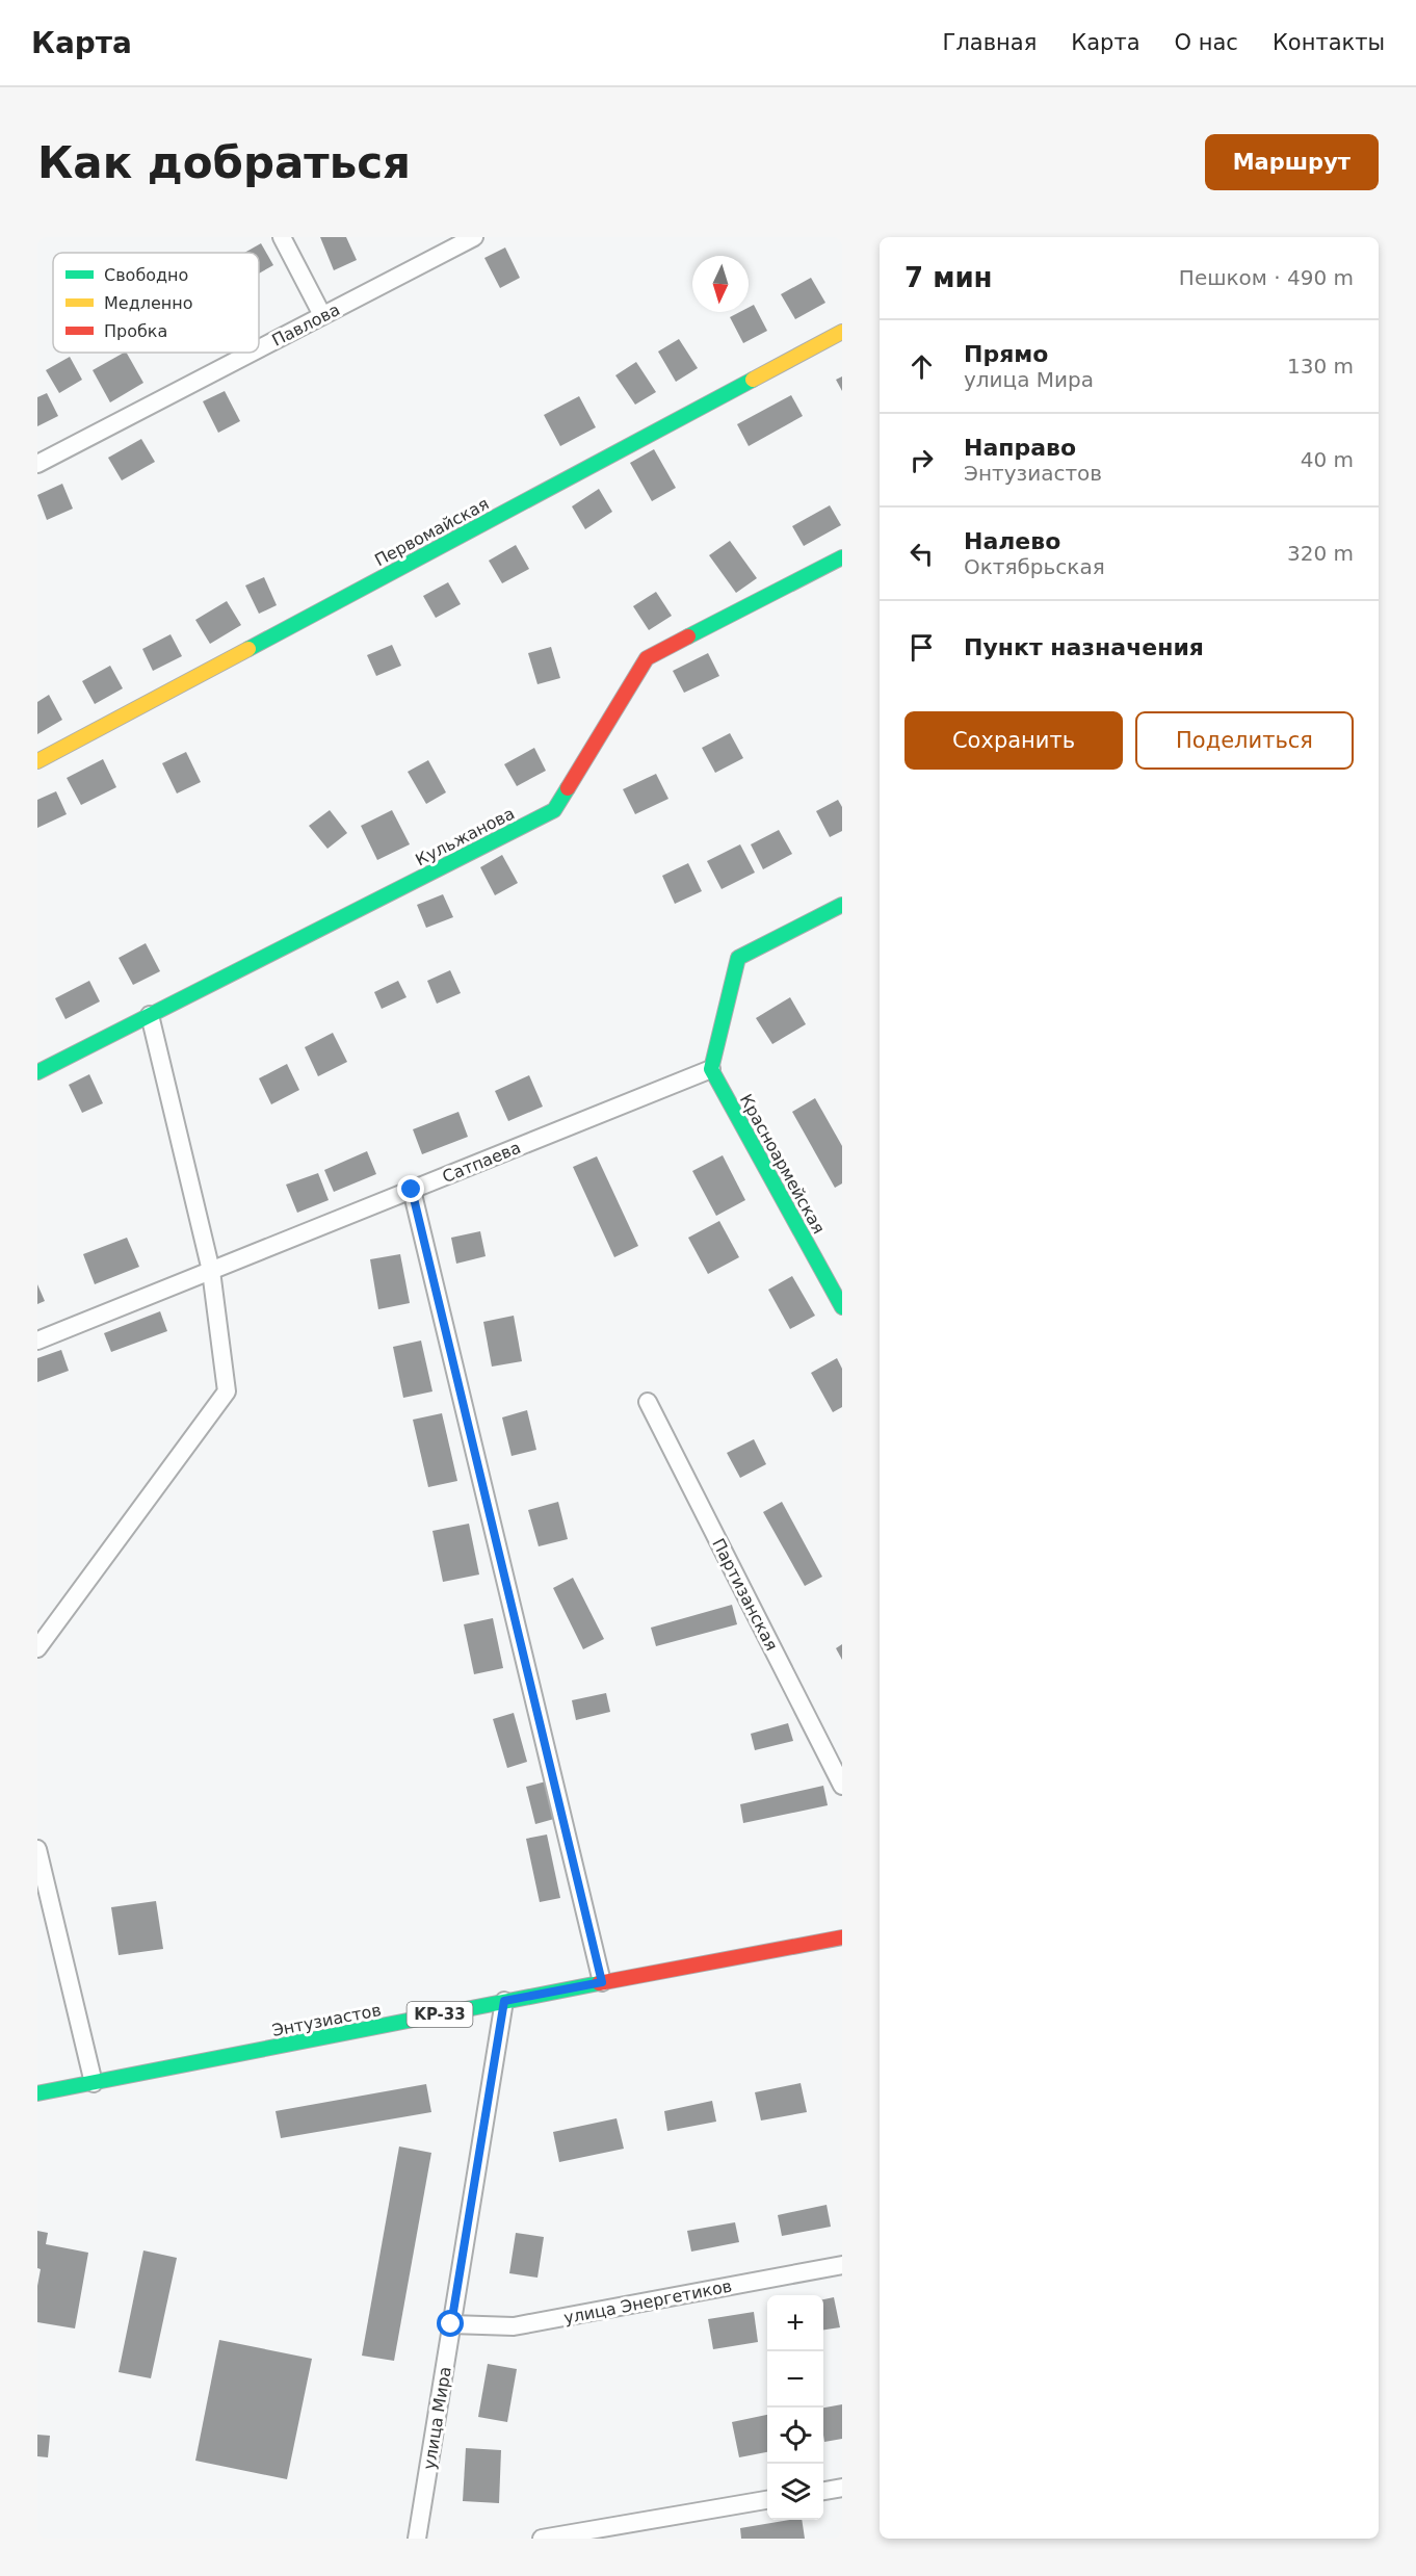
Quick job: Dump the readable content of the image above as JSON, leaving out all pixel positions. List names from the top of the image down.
{
  "streets": {
    "street": [
      "Павлова",
      "Первомайская",
      "Кульжанова",
      "Сатпаева",
      "Красноармейская",
      "Партизанская",
      "KP-33",
      "Энтузиастов",
      "улица Энергетиков",
      "улица Мира"
    ]
  },
  "crossings": [
    ["Сатпаева", "Красноармейская"],
    ["Энтузиастов", "улица Мира"],
    ["улица Энергетиков", "улица Мира"]
  ],
  "legend": ["Свободно", "Медленно", "Пробка"],
  "north": "bottom",
  "page": {
    "header": "Карта",
    "nav": [
      "Главная",
      "Карта",
      "О нас",
      "Контакты"
    ],
    "buttons": [
      "Маршрут",
      ["Сохранить", "Поделиться"]
    ],
    "title": "Как добраться",
    "heading": ["7 мин", "Пешком · 490 m"],
    "list": [
      ["Прямо", "улица Мира", "130 m"],
      ["Направо", "Энтузиастов", "40 m"],
      ["Налево", "Октябрьская", "320 m"],
      "Пункт назначения"
    ],
    "map_buttons": ["+", "−"]
  }
}
